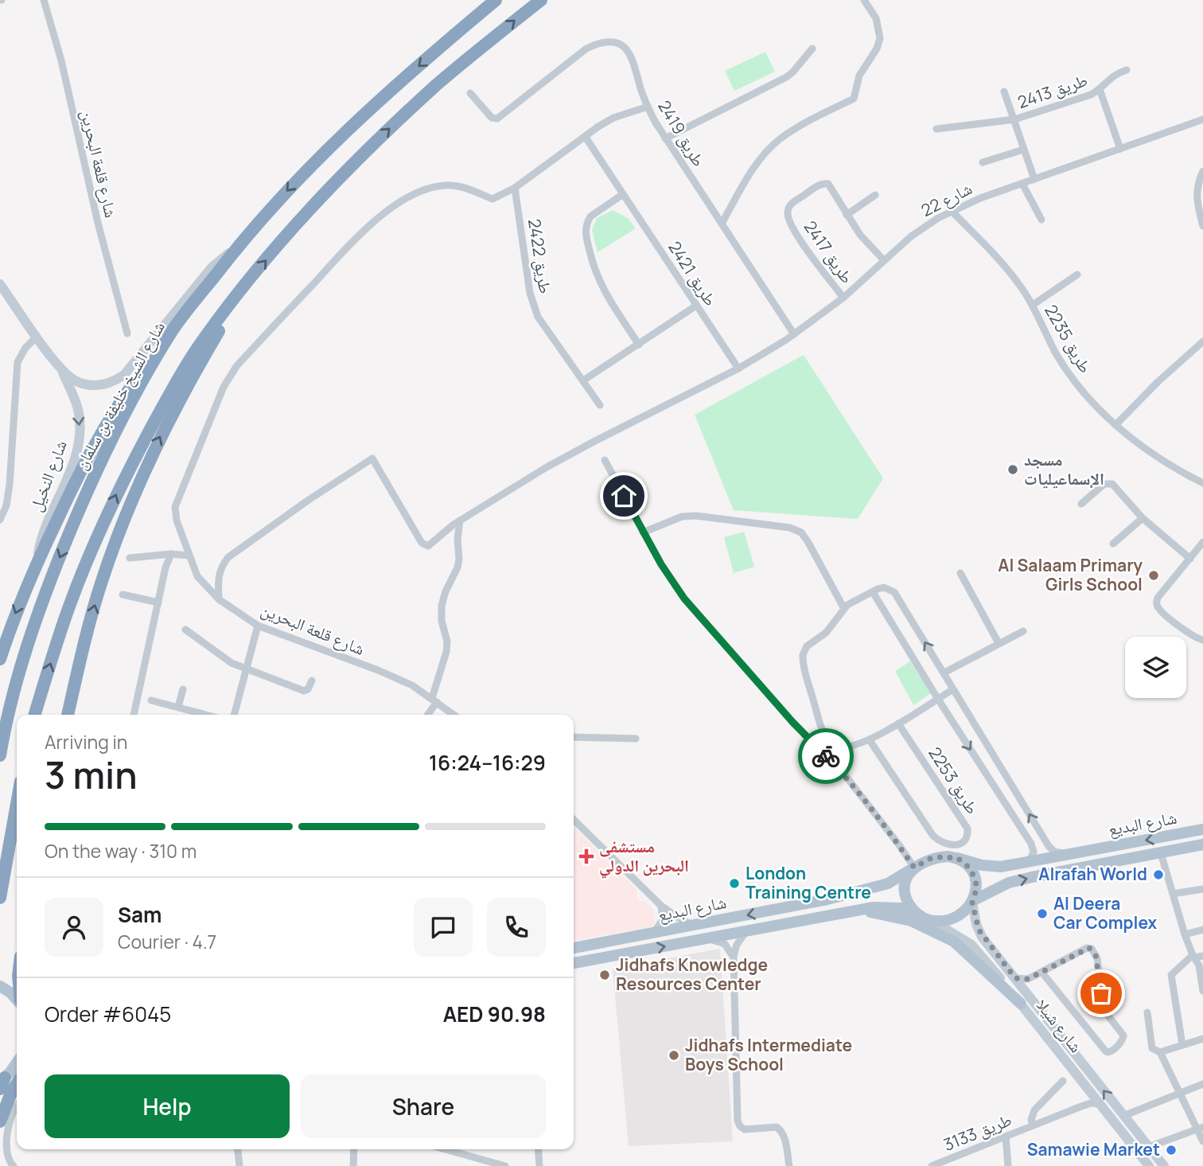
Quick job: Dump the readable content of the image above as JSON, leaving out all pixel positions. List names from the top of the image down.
{
  "streets": {
    "highway": ["شارع الشيخ خليفة بن سلمان"],
    "main road": ["شارع النخيل", "شارع البديع", "شارع شيلا"],
    "street": [
      "طريق 2413",
      "طريق 2419",
      "شارع قلعة البحرين",
      "شارع 22",
      "طريق 2417",
      "طريق 2422",
      "طريق 2421",
      "طريق 2235",
      "طريق 2253",
      "طريق 3133"
    ]
  },
  "crossings": [
    ["طريق 2413", "شارع 22"],
    ["طريق 2419", "شارع 22"],
    ["شارع قلعة البحرين", "شارع 22"],
    ["شارع قلعة البحرين", "طريق 2422"],
    ["شارع 22", "طريق 2417"],
    ["شارع 22", "طريق 2421"],
    ["شارع 22", "طريق 2235"],
    ["شارع الشيخ خليفة بن سلمان", "شارع النخيل"],
    ["شارع البديع", "شارع شيلا"],
    ["شارع شيلا", "طريق 3133"]
  ],
  "one_way": ["شارع النخيل"],
  "places": {
    "other": [
      "مسجد الإسماعيليات",
      "Al Salaam Primary Girls School",
      "Alrafah World",
      "London Training Centre",
      "Al Deera Car Complex",
      "Jidhafs Knowledge Resources Center",
      "Jidhafs Intermediate Boys School",
      "Samawie Market"
    ],
    "health": ["مستشفى البحرين الدولي"]
  },
  "page": {
    "heading": ["3 min", "Arriving in", "16:24–16:29"],
    "panel": [
      "Sam",
      "Courier · 4.7",
      "Order #6045",
      "AED 90.98"
    ],
    "bar": "On the way · 310 m",
    "buttons": ["Help", "Share"]
  }
}
